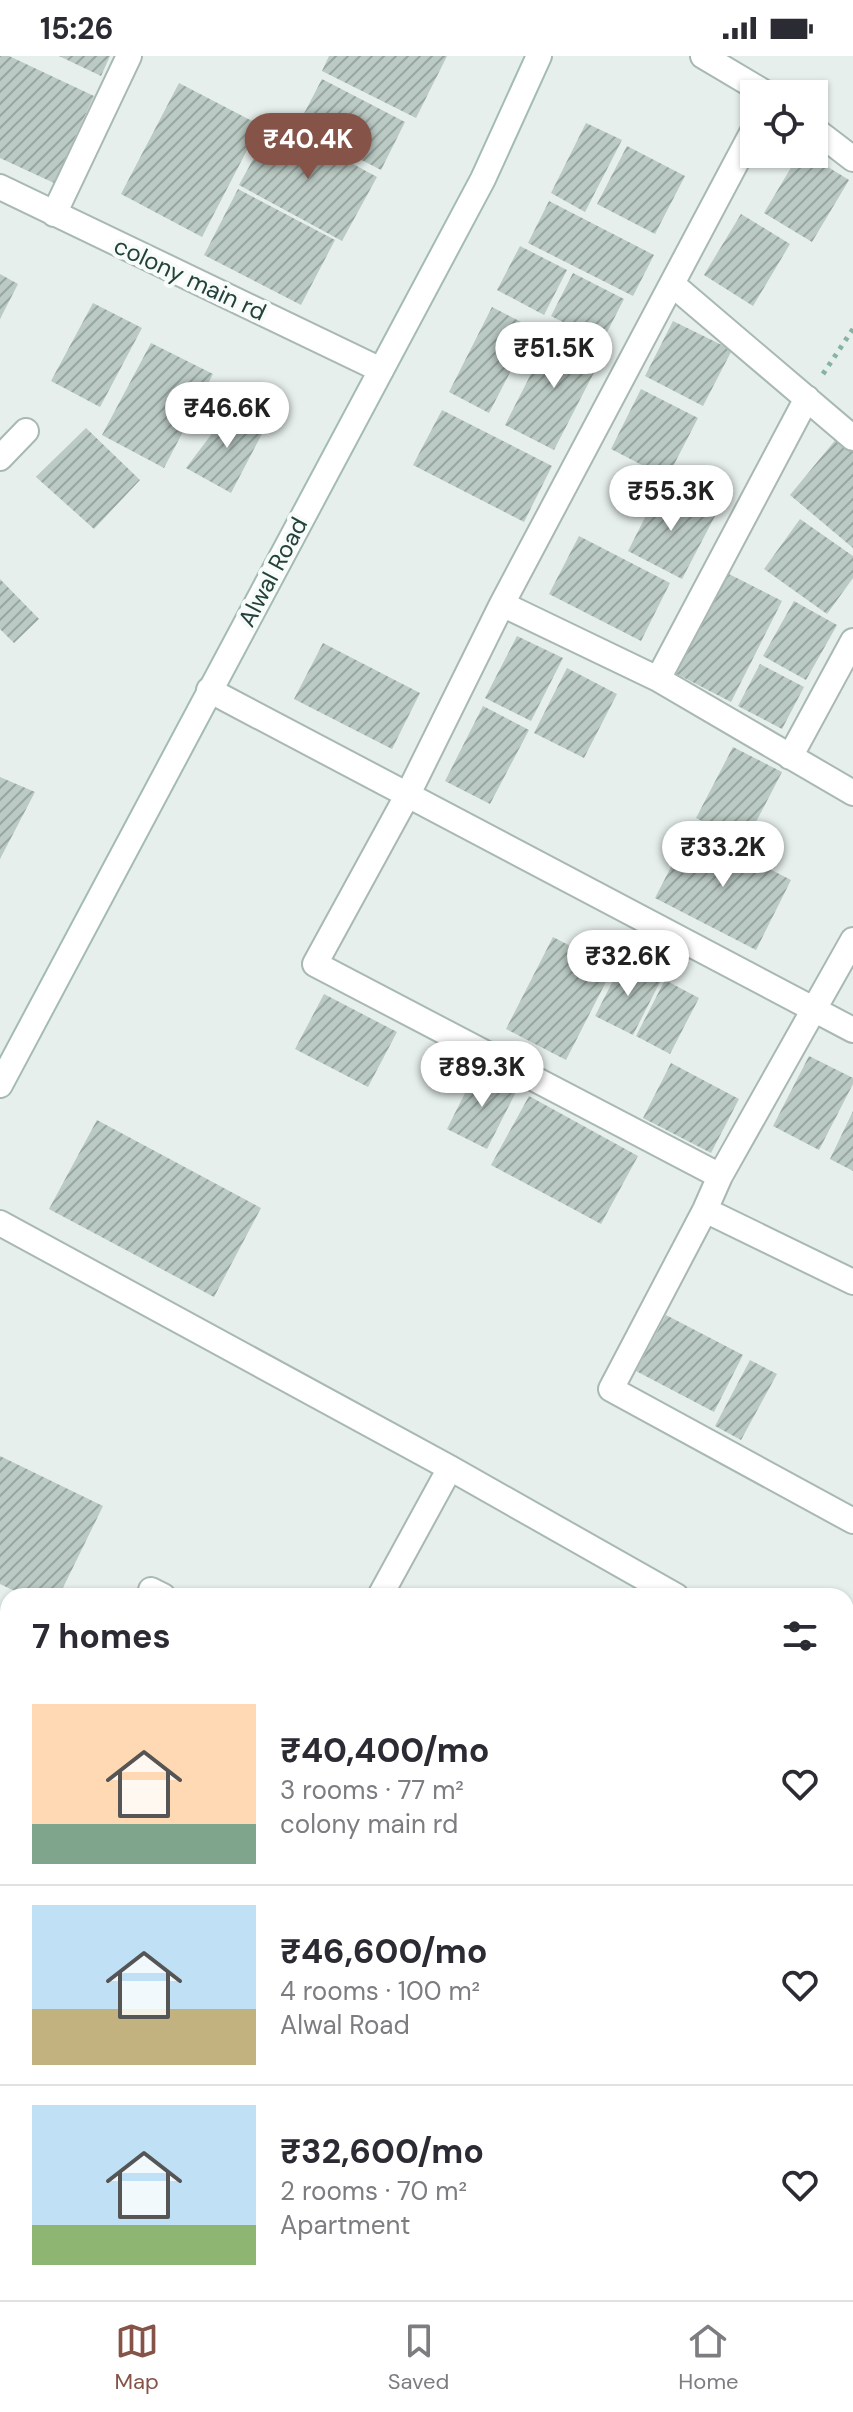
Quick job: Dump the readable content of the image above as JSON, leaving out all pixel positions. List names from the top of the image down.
{
  "streets": {
    "street": ["colony main rd", "Alwal Road"]
  },
  "crossings": [
    ["colony main rd", "Alwal Road"]
  ],
  "page": {
    "status": "15:26",
    "price": [
      "₹40.4K",
      "₹51.5K",
      "₹46.6K",
      "₹55.3K",
      "₹33.2K",
      "₹32.6K",
      "₹89.3K"
    ],
    "heading": "7 homes",
    "list": [
      {
        "name": "₹40,400/mo",
        "note": "3 rooms · 77 m² · colony main rd"
      },
      {
        "name": "₹46,600/mo",
        "note": "4 rooms · 100 m² · Alwal Road"
      },
      {
        "name": "₹32,600/mo",
        "note": "2 rooms · 70 m² · Apartment"
      }
    ],
    "tabs": ["Map", "Saved", "Home"]
  }
}
